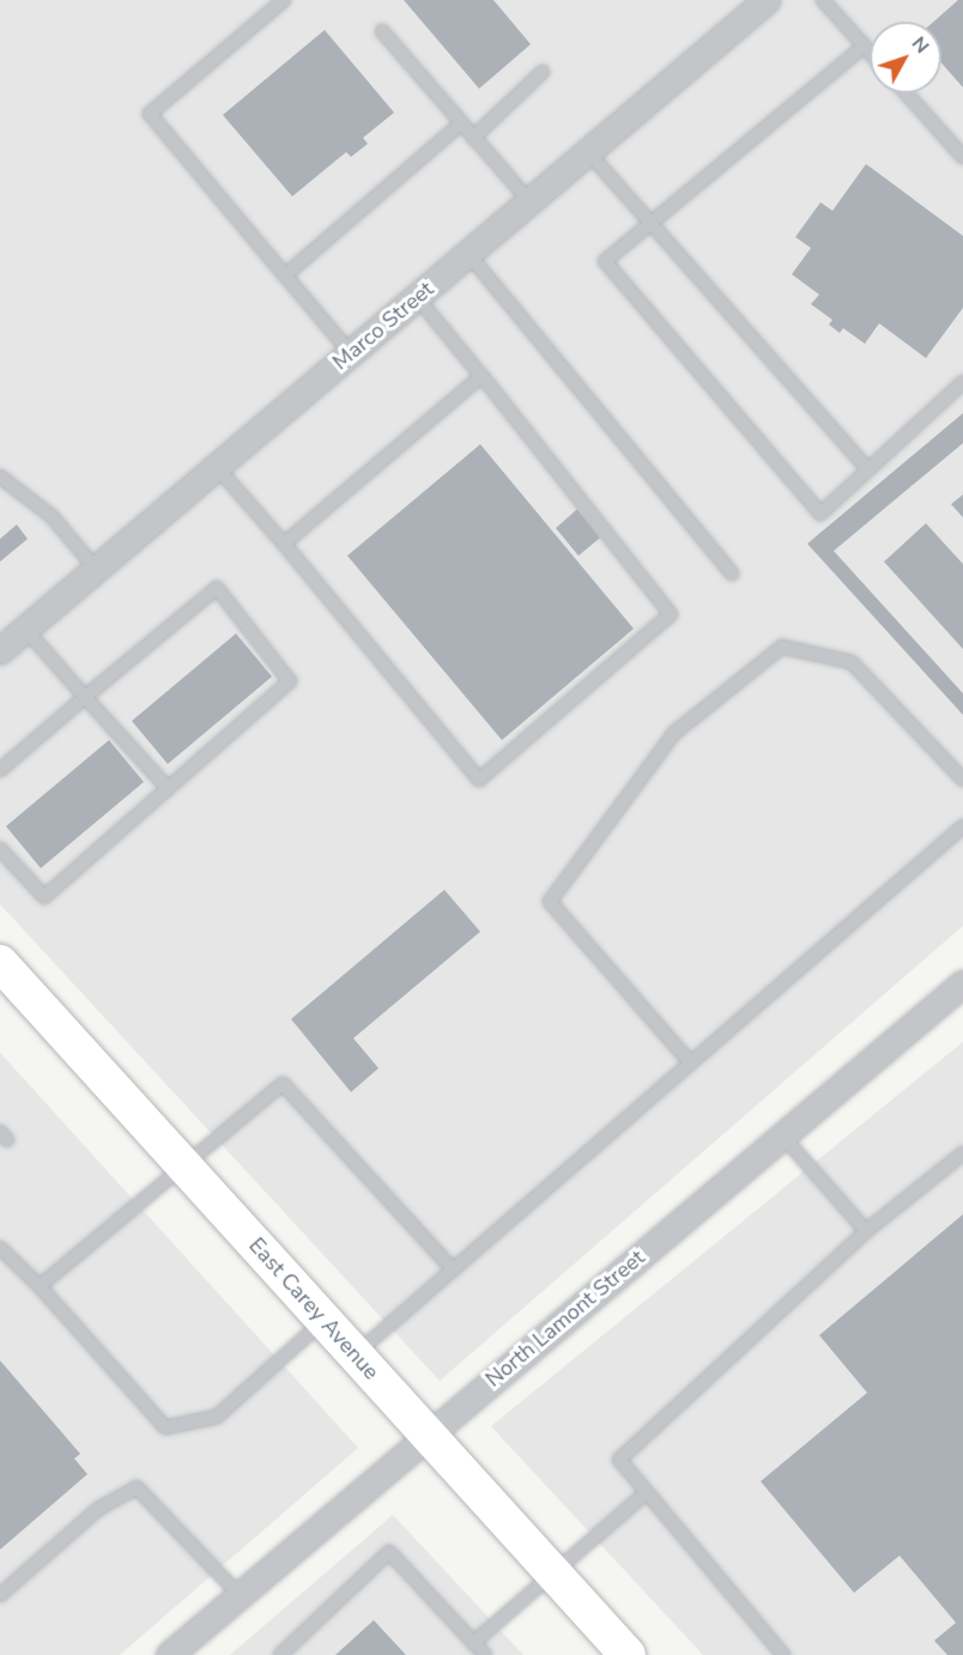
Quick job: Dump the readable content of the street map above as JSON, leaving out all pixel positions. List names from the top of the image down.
{
  "streets": {
    "main road": ["East Carey Avenue"],
    "street": ["Marco Street", "North Lamont Street"]
  },
  "crossings": [
    ["East Carey Avenue", "North Lamont Street"]
  ],
  "north": "top right"
}
